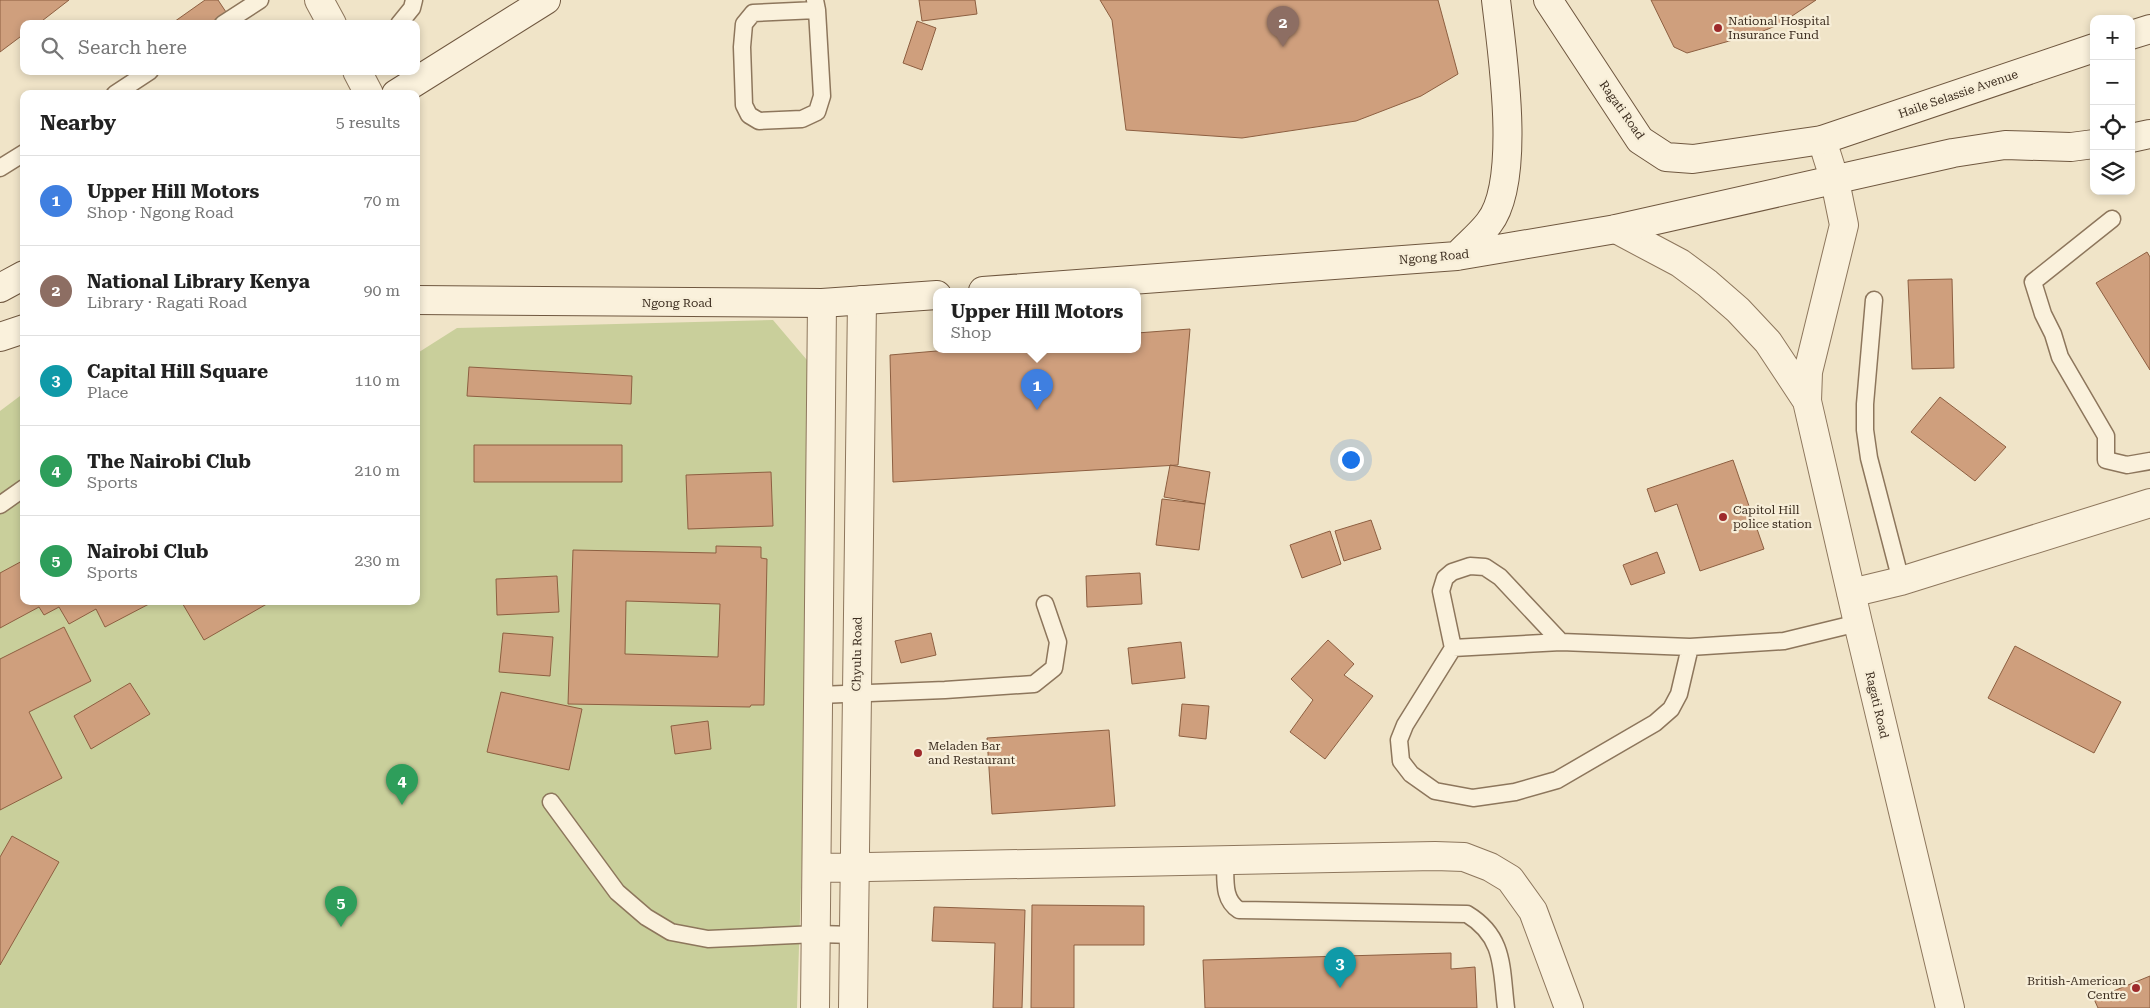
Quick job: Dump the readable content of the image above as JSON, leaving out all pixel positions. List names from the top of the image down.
{
  "streets": {
    "street": [
      "Haile Selassie Avenue",
      "Ragati Road",
      "Ngong Road",
      "Chyulu Road"
    ]
  },
  "crossings": [
    ["Haile Selassie Avenue", "Ragati Road"],
    ["Ragati Road", "Ngong Road"],
    ["Ngong Road", "Chyulu Road"]
  ],
  "places": [
    "National Hospital Insurance Fund",
    "Capitol Hill police station",
    "Meladen Bar and Restaurant",
    "British-American Centre"
  ],
  "page": {
    "pins": [
      "2",
      "1",
      "4",
      "5",
      "3"
    ],
    "map_buttons": ["+", "−"],
    "search": "Search here",
    "heading": ["Nearby", "5 results"],
    "list": [
      {
        "mark": "1",
        "name": "Upper Hill Motors",
        "note": "Shop · Ngong Road",
        "value": "70 m"
      },
      {
        "mark": "2",
        "name": "National Library Kenya",
        "note": "Library · Ragati Road",
        "value": "90 m"
      },
      {
        "mark": "3",
        "name": "Capital Hill Square",
        "note": "Place",
        "value": "110 m"
      },
      {
        "mark": "4",
        "name": "The Nairobi Club",
        "note": "Sports",
        "value": "210 m"
      },
      {
        "mark": "5",
        "name": "Nairobi Club",
        "note": "Sports",
        "value": "230 m"
      }
    ],
    "popup": ["Upper Hill Motors", "Shop"]
  }
}
